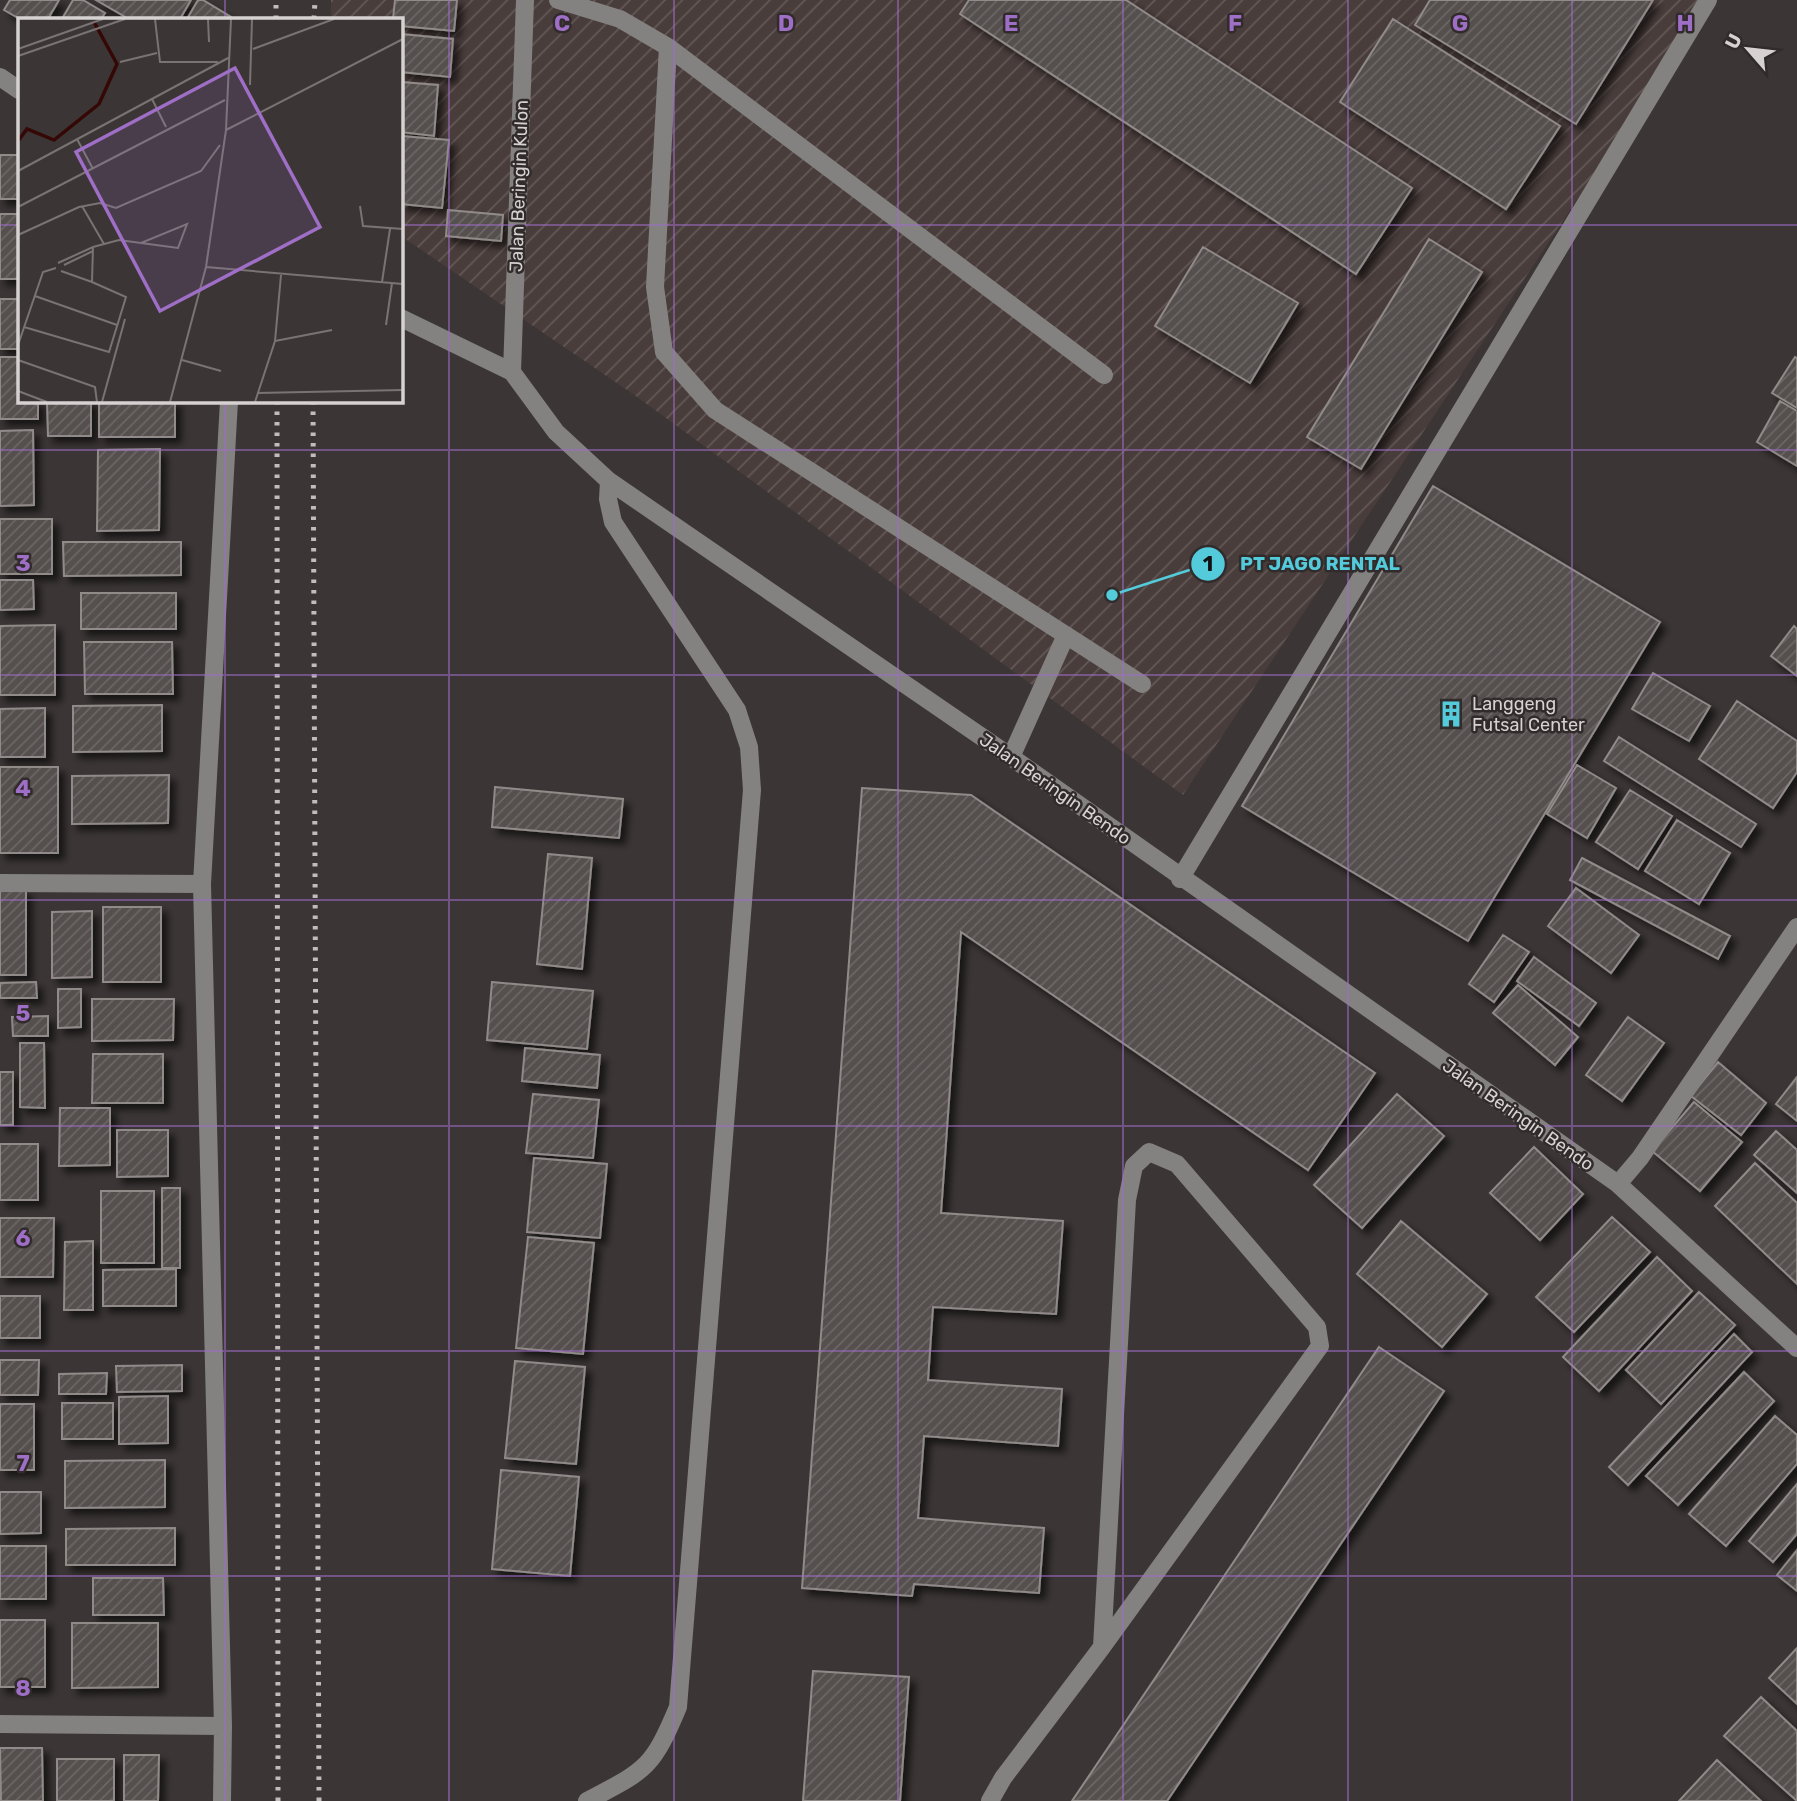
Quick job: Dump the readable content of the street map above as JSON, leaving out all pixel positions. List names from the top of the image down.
{
  "streets": {
    "street": ["Jalan Beringin Kulon", "Jalan Beringin Bendo"]
  },
  "crossings": [
    ["Jalan Beringin Kulon", "Jalan Beringin Bendo"]
  ],
  "places": {
    "other": ["PT JAGO RENTAL"],
    "building": ["Langgeng Futsal Center"]
  },
  "north": "top left",
  "grid": {
    "columns": [
      "C",
      "D",
      "E",
      "F",
      "G",
      "H"
    ],
    "rows": [
      "3",
      "4",
      "5",
      "6",
      "7",
      "8"
    ]
  }
}
